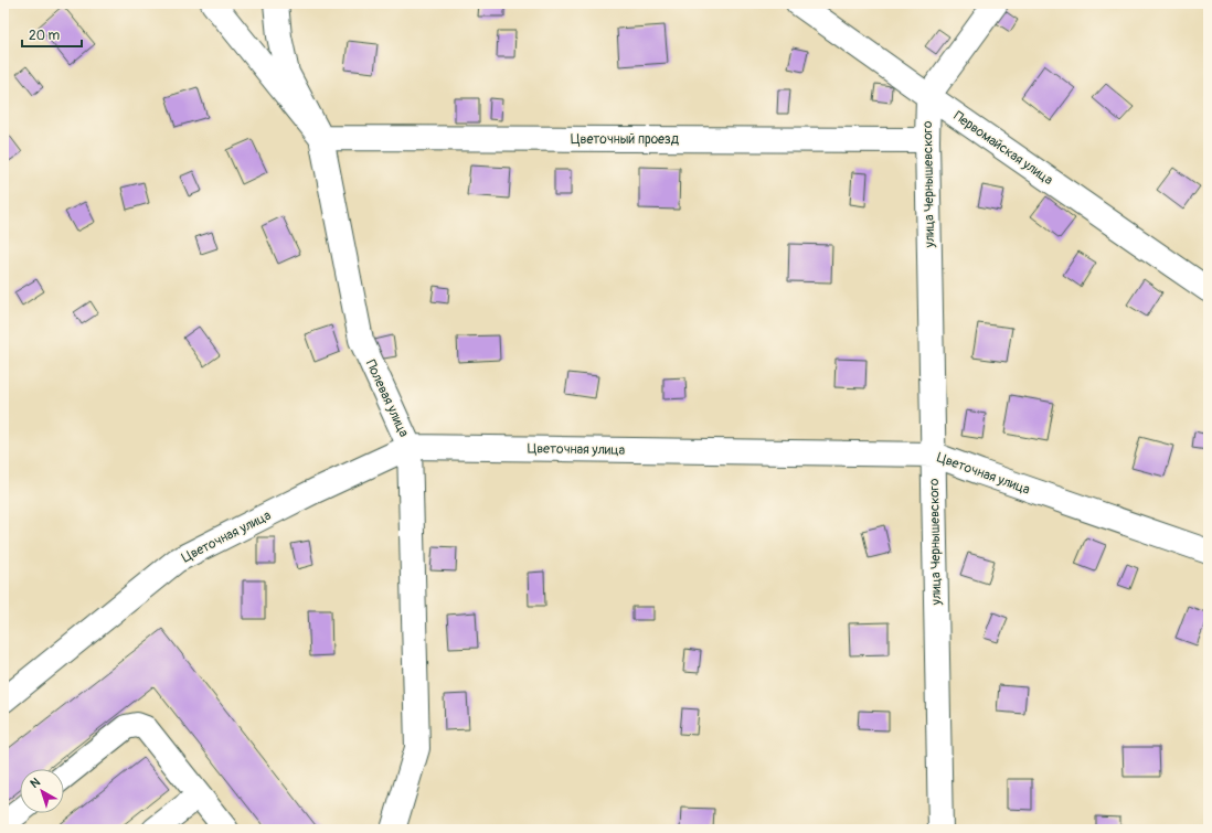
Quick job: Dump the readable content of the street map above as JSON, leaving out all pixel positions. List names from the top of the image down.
{
  "streets": {
    "street": [
      "Цветочный проезд",
      "Первомайская улица",
      "улица Чернышевского",
      "Полевая улица",
      "Цветочная улица"
    ]
  },
  "crossings": [
    ["Цветочный проезд", "улица Чернышевского"],
    ["Цветочный проезд", "Полевая улица"],
    ["Первомайская улица", "улица Чернышевского"],
    ["улица Чернышевского", "Цветочная улица"],
    ["Полевая улица", "Цветочная улица"]
  ],
  "scale_bar": "20 m",
  "north": "top left"
}
